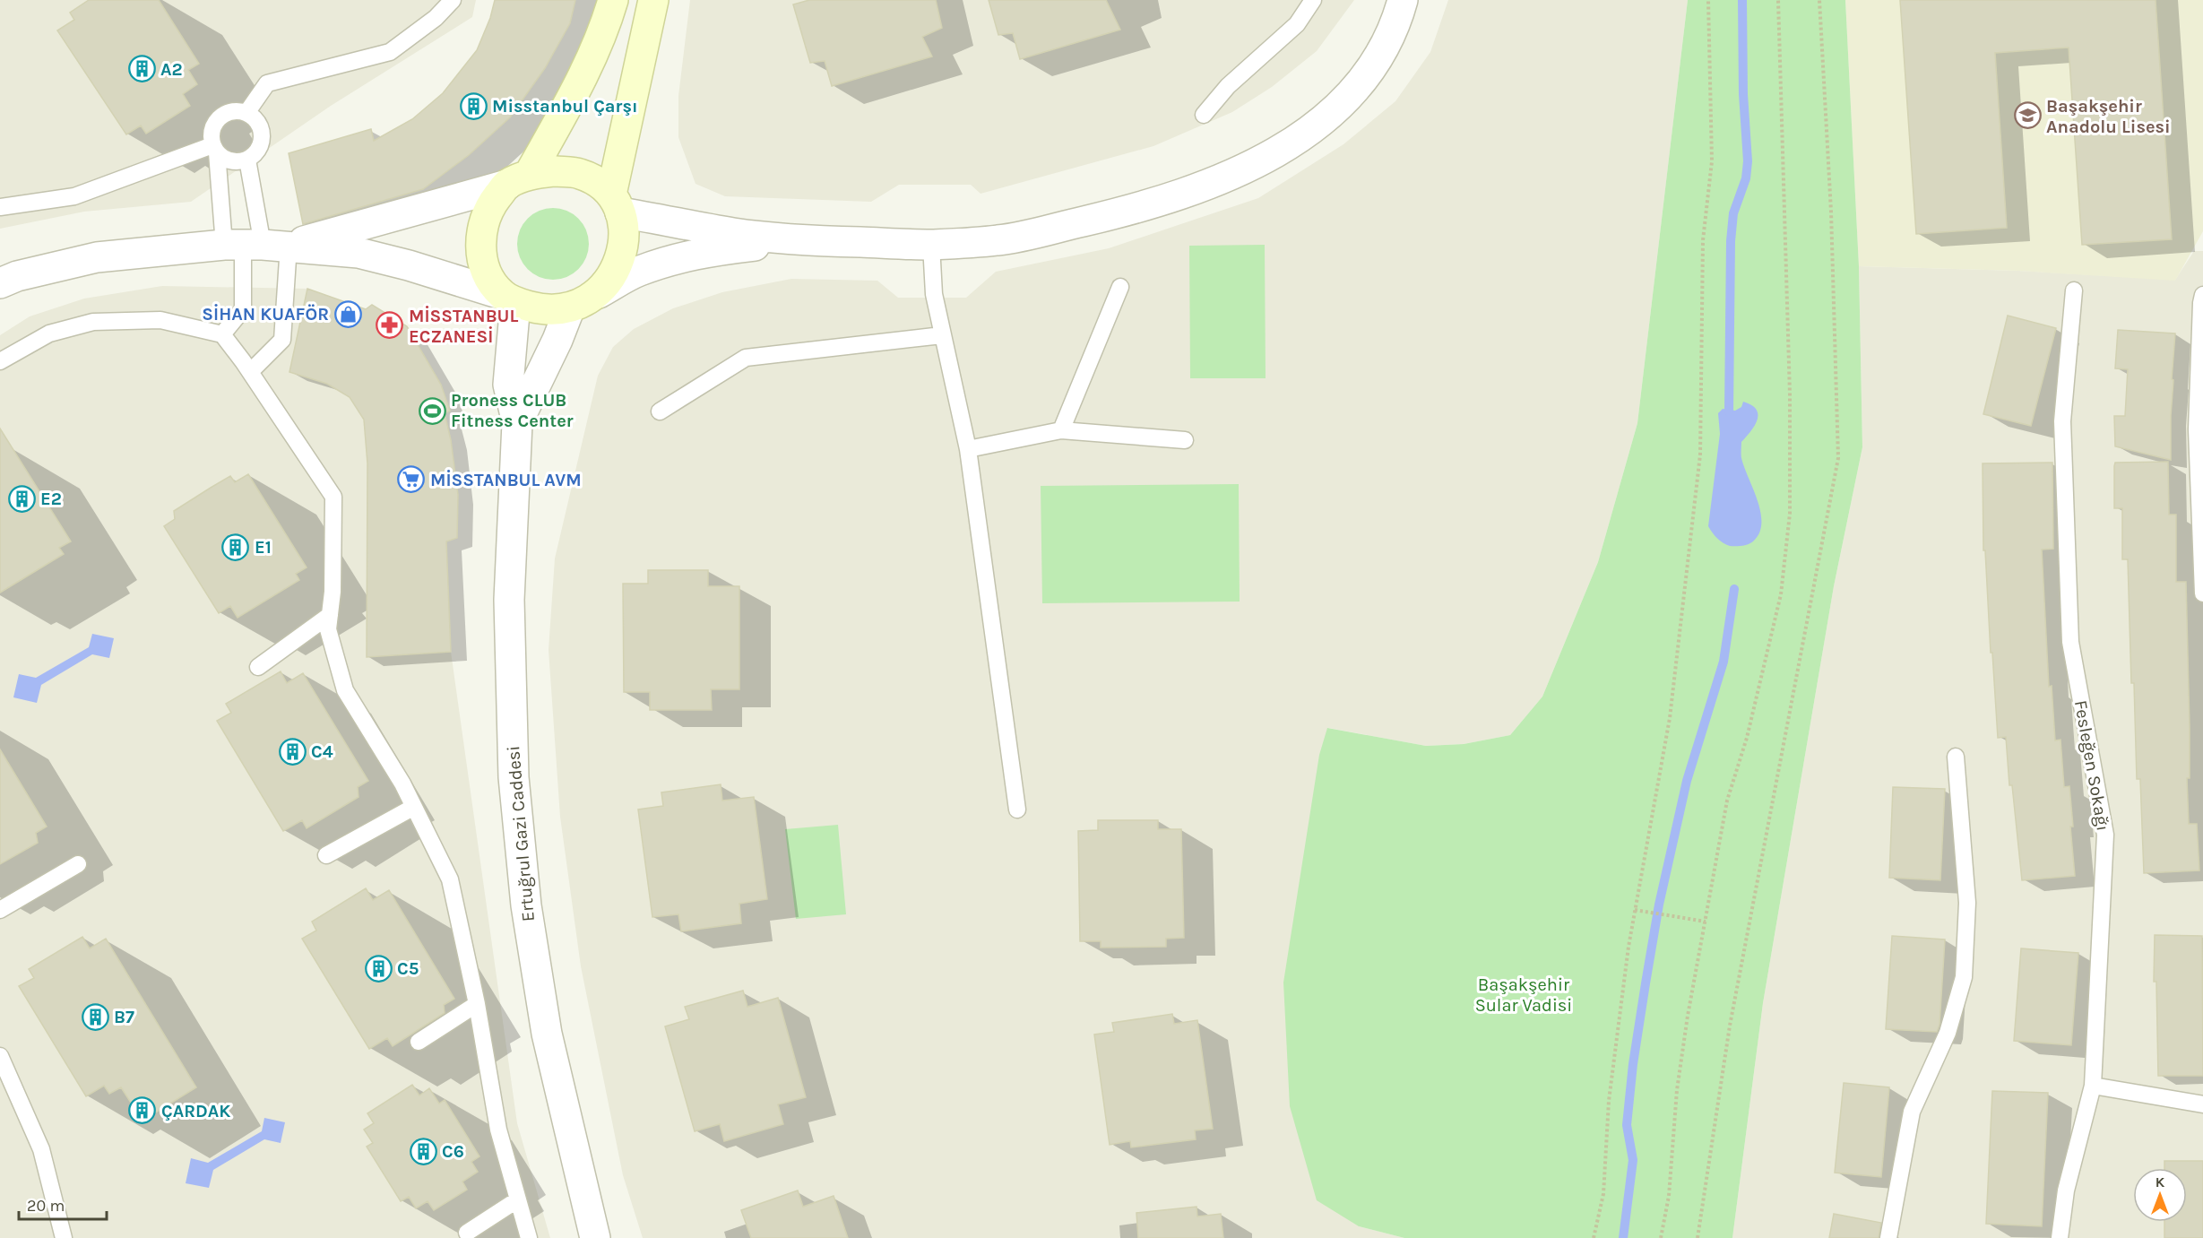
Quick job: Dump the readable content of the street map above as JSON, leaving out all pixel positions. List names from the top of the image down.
{
  "streets": {
    "street": ["Ertuğrul Gazi Caddesi"],
    "lane": ["Fesleğen Sokağı"]
  },
  "parks": ["Başakşehir Sular Vadisi"],
  "places": {
    "building": [
      "A2",
      "Misstanbul Çarşı",
      "E2",
      "E1",
      "C4",
      "C5",
      "B7",
      "ÇARDAK",
      "C6"
    ],
    "school or university": ["Başakşehir Anadolu Lisesi"],
    "shop": ["SİHAN KUAFÖR"],
    "pharmacy": ["MİSSTANBUL ECZANESİ"],
    "sports": ["Proness CLUB Fitness Center"],
    "supermarket": ["MİSSTANBUL AVM"]
  },
  "scale_bar": "20 m",
  "north": "top"
}
